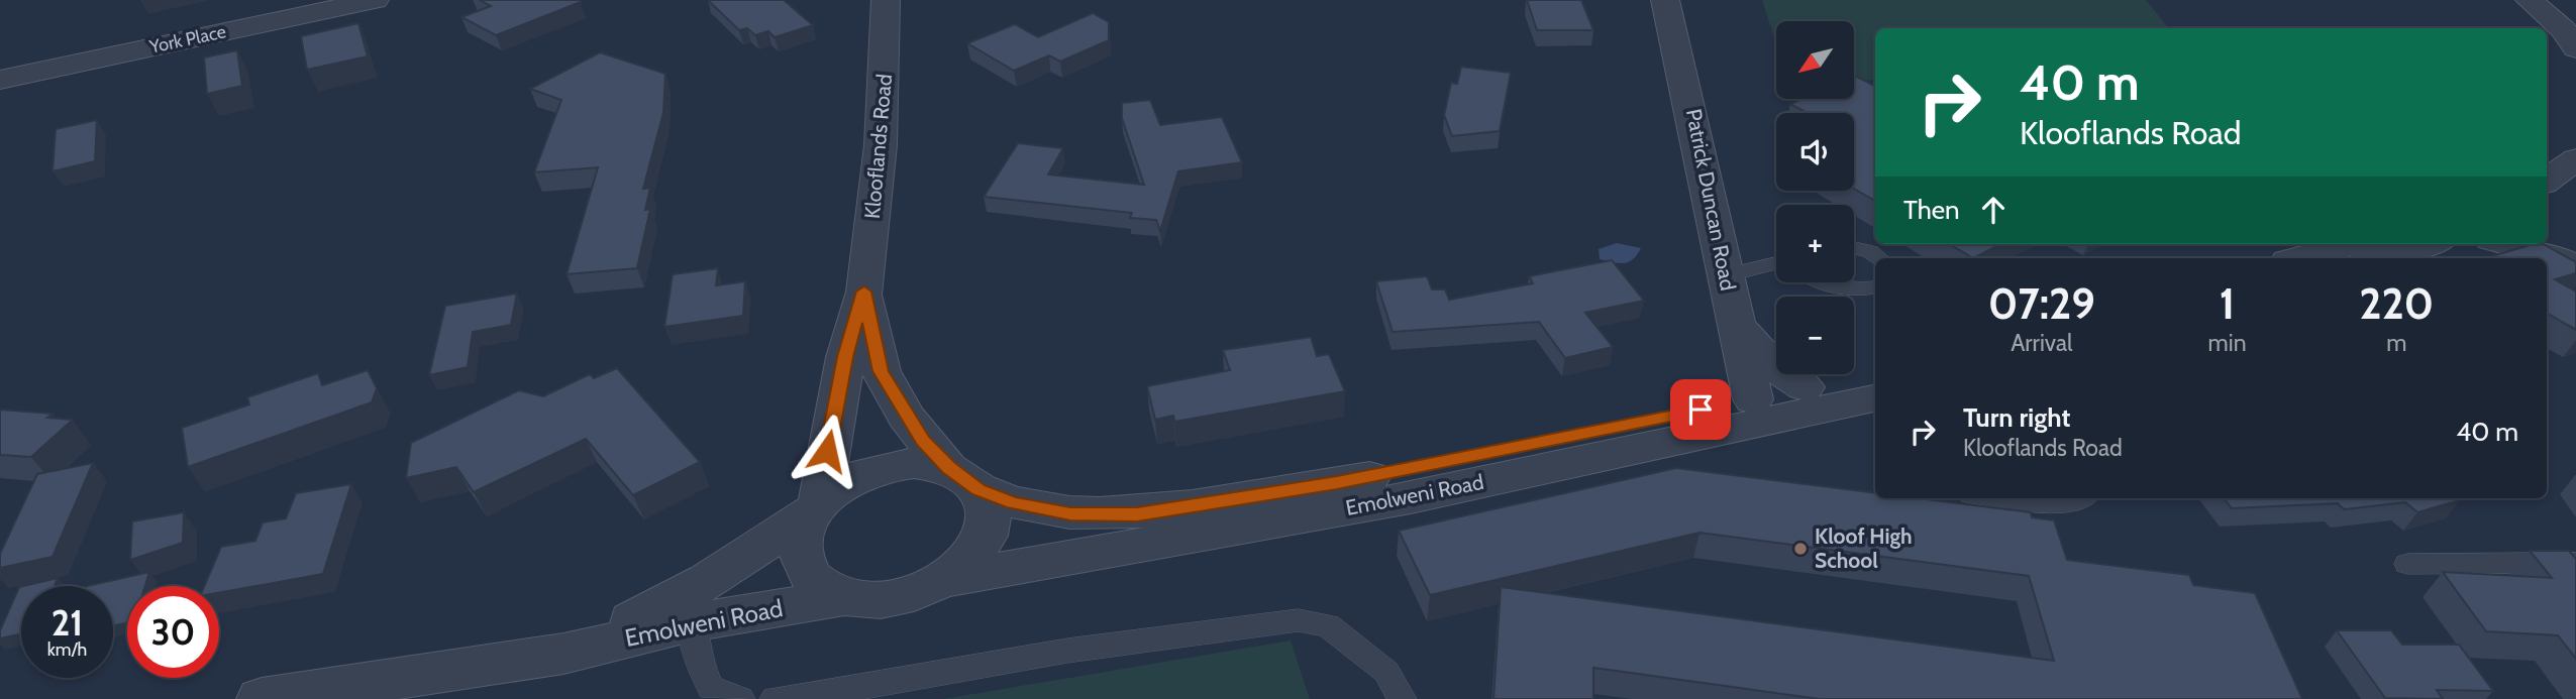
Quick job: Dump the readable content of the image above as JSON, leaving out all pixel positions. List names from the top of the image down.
{
  "streets": {
    "street": [
      "York Place",
      "Klooflands Road",
      "Patrick Duncan Road",
      "Emolweni Road"
    ]
  },
  "crossings": [
    ["Klooflands Road", "Emolweni Road"],
    ["Patrick Duncan Road", "Emolweni Road"]
  ],
  "places": ["Kloof High School"],
  "north": "bottom left",
  "page": {
    "map_buttons": ["+", "−"],
    "turn": ["40 m", "Klooflands Road"],
    "then": "Then",
    "eta": [
      "07:29",
      "Arrival",
      "1",
      "min",
      "220",
      "m"
    ],
    "list": [
      {
        "name": "Turn right",
        "note": "Klooflands Road",
        "value": "40 m"
      }
    ],
    "speed": "21 km/h",
    "limit": "30"
  }
}
